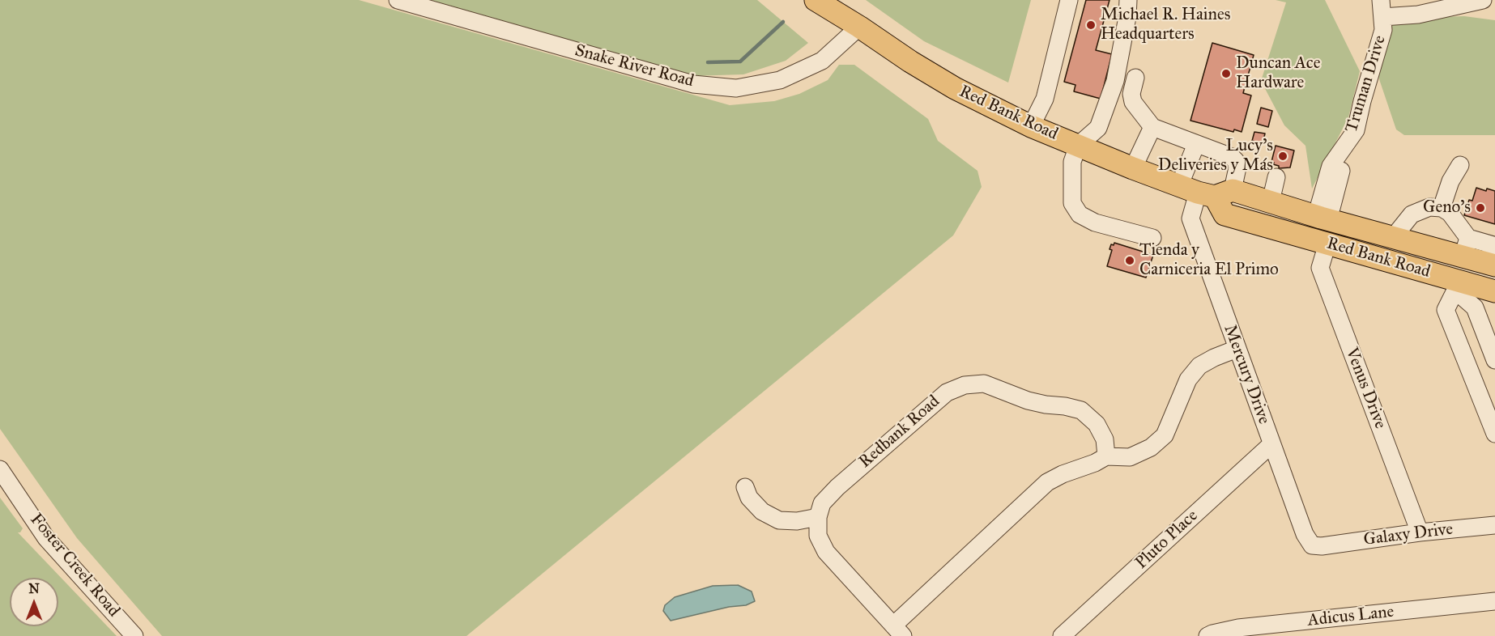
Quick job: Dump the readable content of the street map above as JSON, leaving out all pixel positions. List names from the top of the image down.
{
  "streets": {
    "main road": ["Red Bank Road"],
    "street": [
      "Snake River Road",
      "Truman Drive",
      "Mercury Drive",
      "Venus Drive",
      "Redbank Road",
      "Galaxy Drive",
      "Pluto Place",
      "Foster Creek Road",
      "Adicus Lane"
    ]
  },
  "crossings": [
    ["Snake River Road", "Red Bank Road"],
    ["Truman Drive", "Red Bank Road"],
    ["Red Bank Road", "Mercury Drive"],
    ["Red Bank Road", "Venus Drive"],
    ["Mercury Drive", "Galaxy Drive"],
    ["Mercury Drive", "Pluto Place"],
    ["Venus Drive", "Galaxy Drive"]
  ],
  "places": [
    "Michael R. Haines Headquarters",
    "Duncan Ace Hardware",
    "Lucy's Deliveries y Más",
    "Geno's",
    "Tienda y Carniceria El Primo"
  ],
  "north": "top"
}
